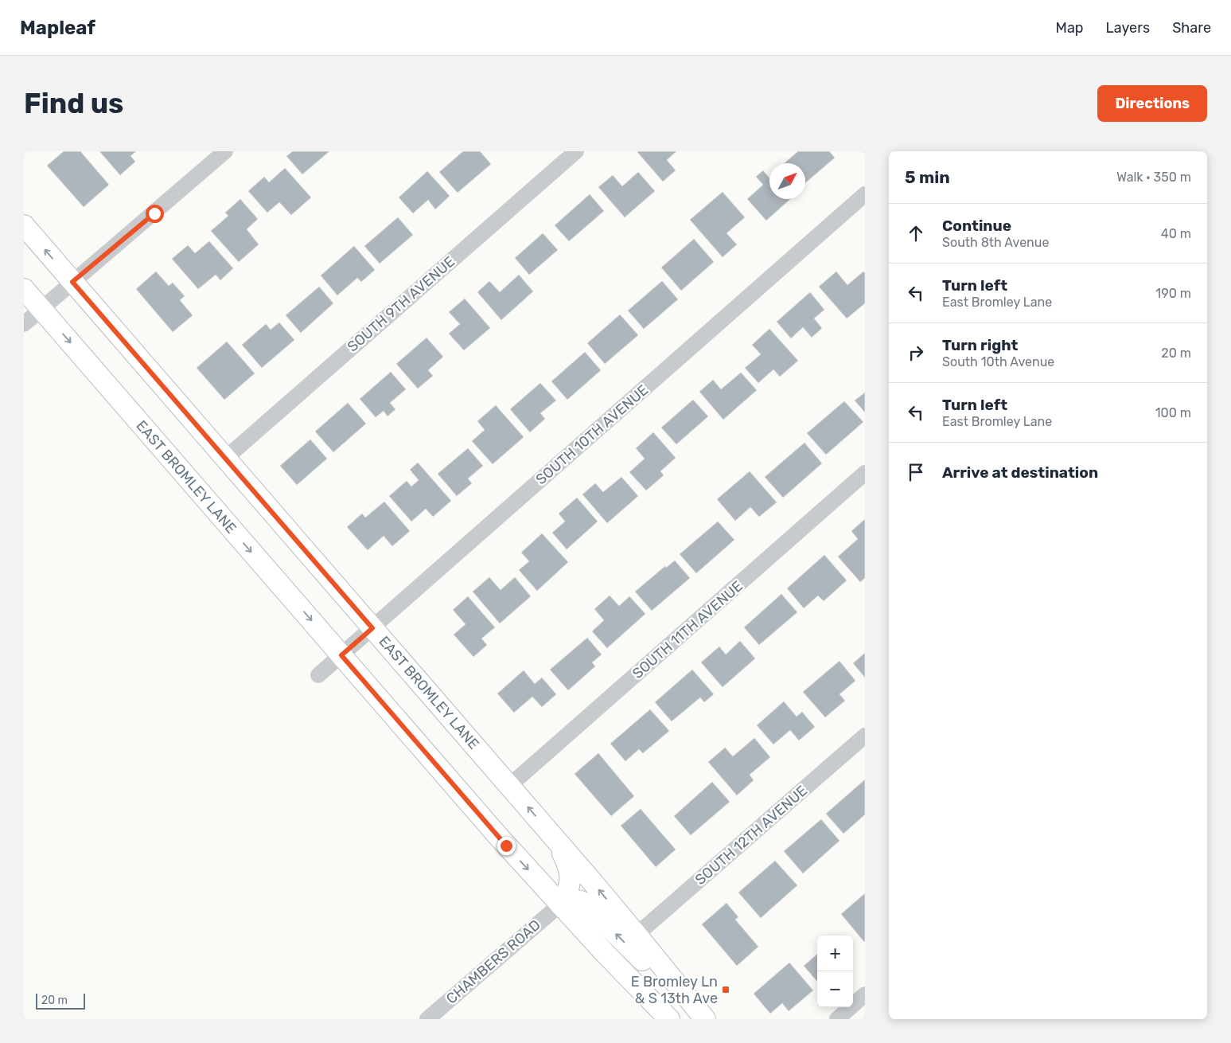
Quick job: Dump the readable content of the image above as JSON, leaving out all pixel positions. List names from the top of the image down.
{
  "streets": {
    "main road": ["EAST BROMLEY LANE"],
    "street": [
      "SOUTH 9TH AVENUE",
      "SOUTH 10TH AVENUE",
      "SOUTH 11TH AVENUE",
      "SOUTH 12TH AVENUE",
      "CHAMBERS ROAD"
    ]
  },
  "crossings": [
    ["SOUTH 9TH AVENUE", "EAST BROMLEY LANE"],
    ["SOUTH 10TH AVENUE", "EAST BROMLEY LANE"],
    ["EAST BROMLEY LANE", "SOUTH 11TH AVENUE"],
    ["EAST BROMLEY LANE", "SOUTH 12TH AVENUE"],
    ["EAST BROMLEY LANE", "CHAMBERS ROAD"]
  ],
  "places": {
    "transit": ["E Bromley Ln & S 13th Ave"]
  },
  "scale_bar": "20 m",
  "north": "top right",
  "page": {
    "header": "Mapleaf",
    "nav": ["Map", "Layers", "Share"],
    "buttons": "Directions",
    "title": "Find us",
    "heading": ["5 min", "Walk · 350 m"],
    "list": [
      ["Continue", "South 8th Avenue", "40 m"],
      ["Turn left", "East Bromley Lane", "190 m"],
      ["Turn right", "South 10th Avenue", "20 m"],
      ["Turn left", "East Bromley Lane", "100 m"],
      "Arrive at destination"
    ],
    "map_buttons": ["+", "−"],
    "scale": "20 m"
  }
}
